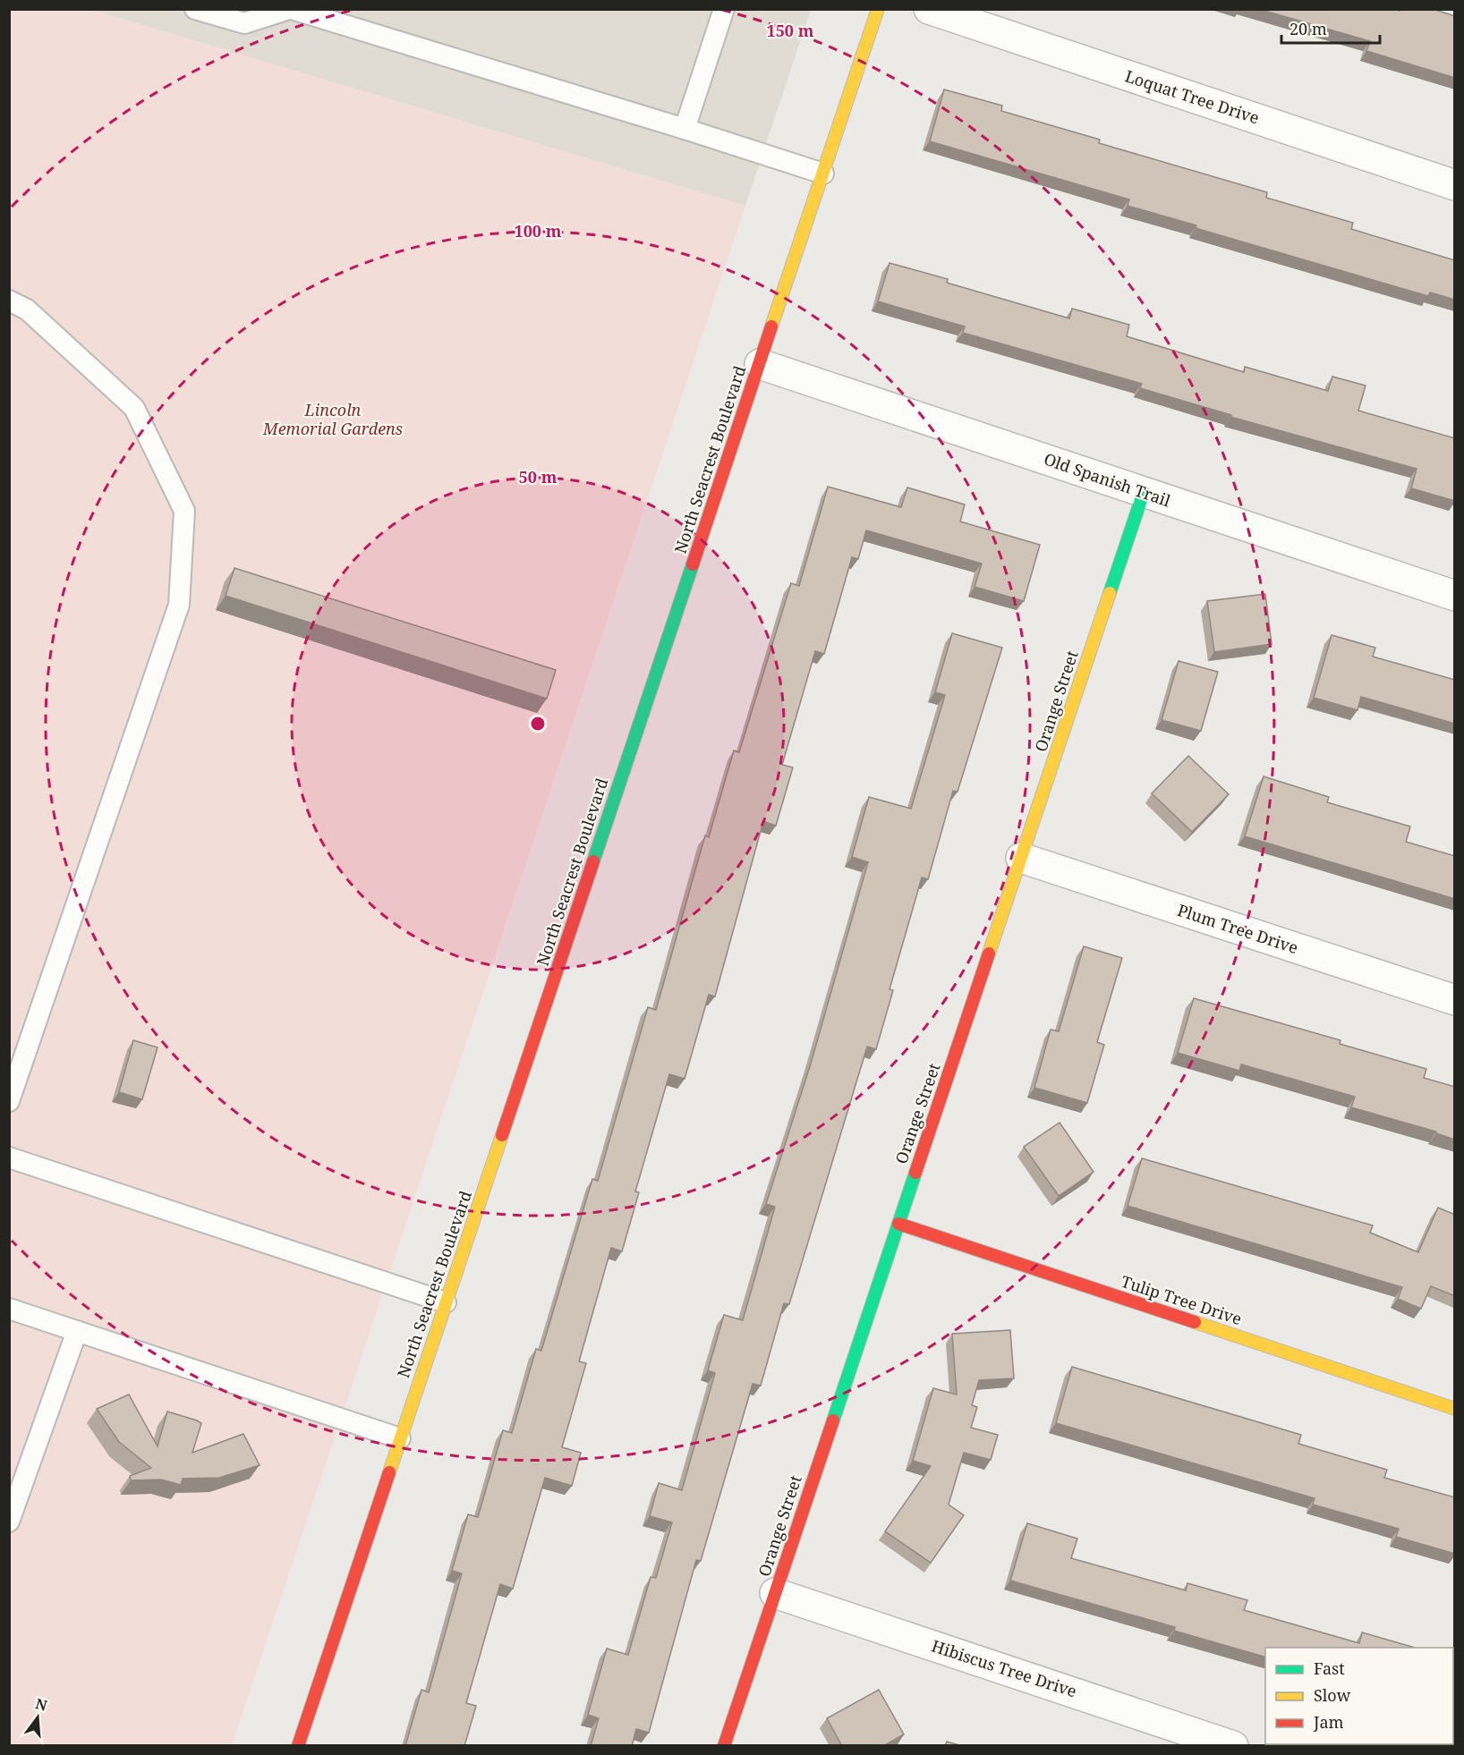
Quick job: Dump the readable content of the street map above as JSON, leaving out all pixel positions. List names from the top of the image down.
{
  "streets": {
    "street": [
      "Loquat Tree Drive",
      "North Seacrest Boulevard",
      "Old Spanish Trail",
      "Orange Street",
      "Plum Tree Drive",
      "Tulip Tree Drive",
      "Hibiscus Tree Drive"
    ]
  },
  "crossings": [
    ["North Seacrest Boulevard", "Old Spanish Trail"],
    ["Old Spanish Trail", "Orange Street"],
    ["Orange Street", "Plum Tree Drive"],
    ["Orange Street", "Tulip Tree Drive"],
    ["Orange Street", "Hibiscus Tree Drive"]
  ],
  "parks": ["Lincoln Memorial Gardens"],
  "legend": ["Fast", "Slow", "Jam"],
  "scale_bar": "20 m",
  "north": "top",
  "rings": ["150 m", "100 m", "50 m"]
}
